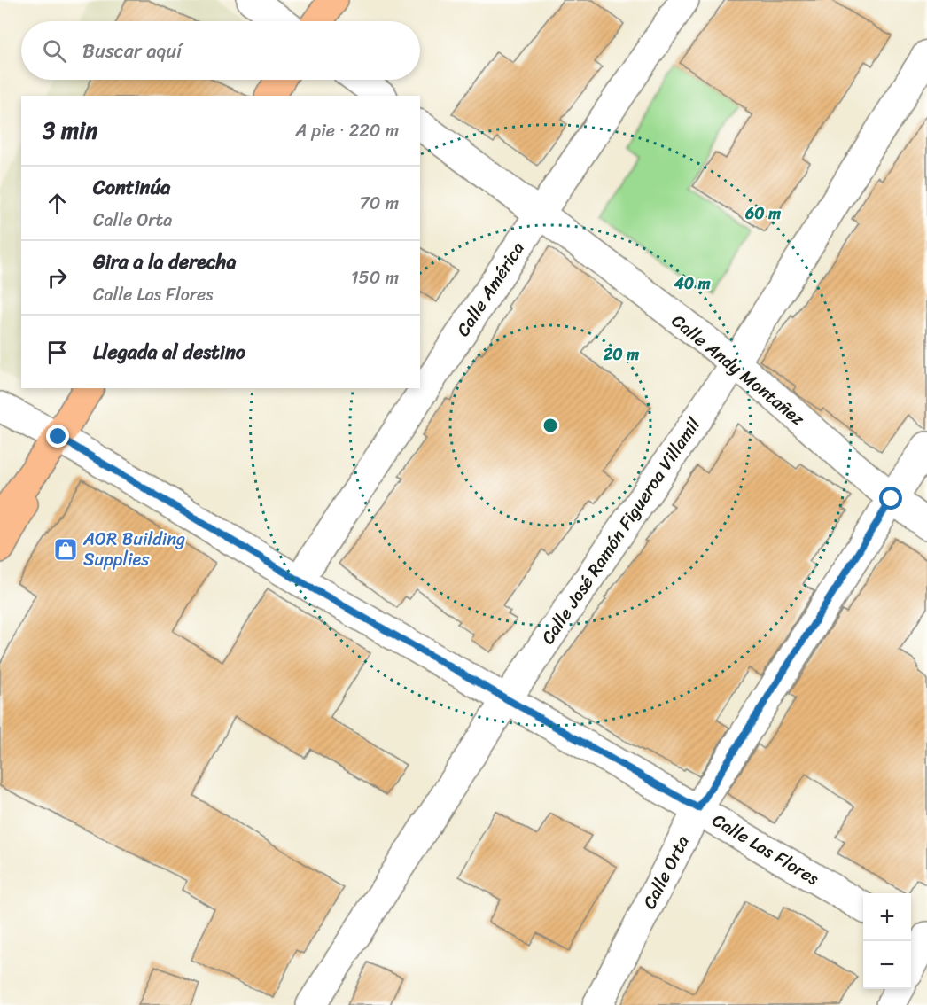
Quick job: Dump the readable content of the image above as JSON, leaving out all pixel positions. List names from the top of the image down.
{
  "streets": {
    "street": [
      "Calle América",
      "Calle Andy Montañez",
      "Calle José Ramón Figueroa Villamil",
      "Calle Las Flores",
      "Calle Orta"
    ]
  },
  "crossings": [
    ["Calle América", "Calle Andy Montañez"],
    ["Calle América", "Calle Las Flores"],
    ["Calle Andy Montañez", "Calle José Ramón Figueroa Villamil"],
    ["Calle Andy Montañez", "Calle Orta"],
    ["Calle José Ramón Figueroa Villamil", "Calle Las Flores"],
    ["Calle Las Flores", "Calle Orta"]
  ],
  "places": {
    "shop": ["AOR Building Supplies"]
  },
  "page": {
    "search": "Buscar aquí",
    "heading": ["3 min", "A pie · 220 m"],
    "list": [
      ["Continúa", "Calle Orta", "70 m"],
      ["Gira a la derecha", "Calle Las Flores", "150 m"],
      "Llegada al destino"
    ],
    "map_buttons": ["+", "−"]
  },
  "rings": ["60 m", "40 m", "20 m"]
}
